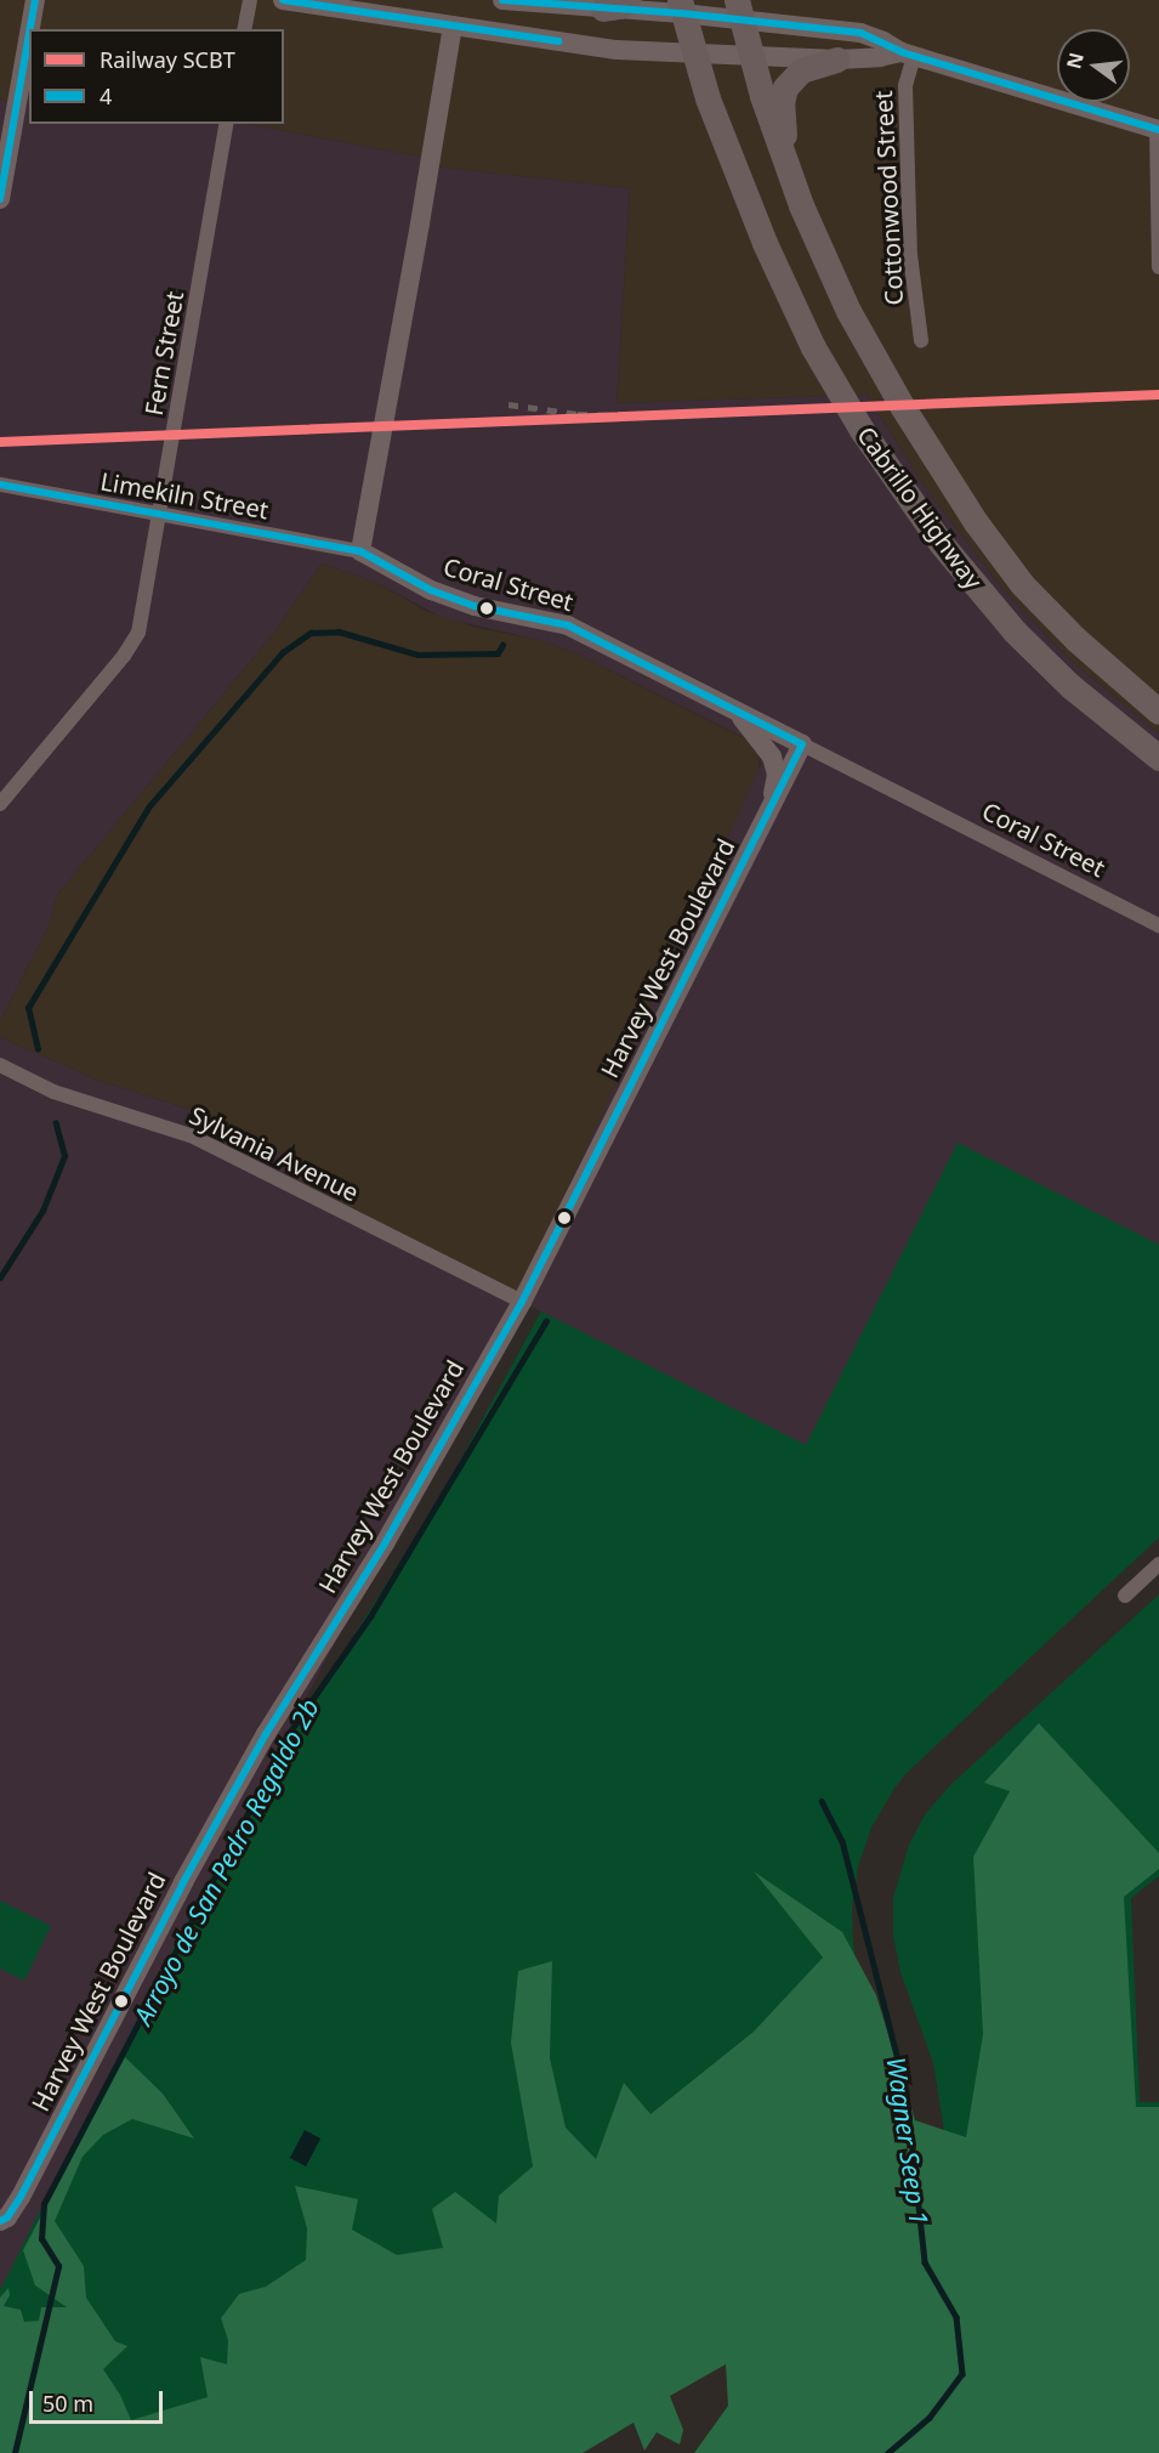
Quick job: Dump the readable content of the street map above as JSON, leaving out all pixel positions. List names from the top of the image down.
{
  "streets": {
    "highway": ["Cabrillo Highway"],
    "street": [
      "Cottonwood Street",
      "Fern Street",
      "Limekiln Street",
      "Coral Street",
      "Harvey West Boulevard",
      "Sylvania Avenue"
    ]
  },
  "crossings": [
    ["Fern Street", "Limekiln Street"],
    ["Limekiln Street", "Coral Street"],
    ["Coral Street", "Harvey West Boulevard"],
    ["Harvey West Boulevard", "Sylvania Avenue"]
  ],
  "water": ["Arroyo de San Pedro Regaldo 2b", "Wagner Seep 1"],
  "lines": ["transit line 4", "rail line SCBT"],
  "legend": ["Railway SCBT", "4"],
  "scale_bar": "50 m",
  "north": "left"
}
